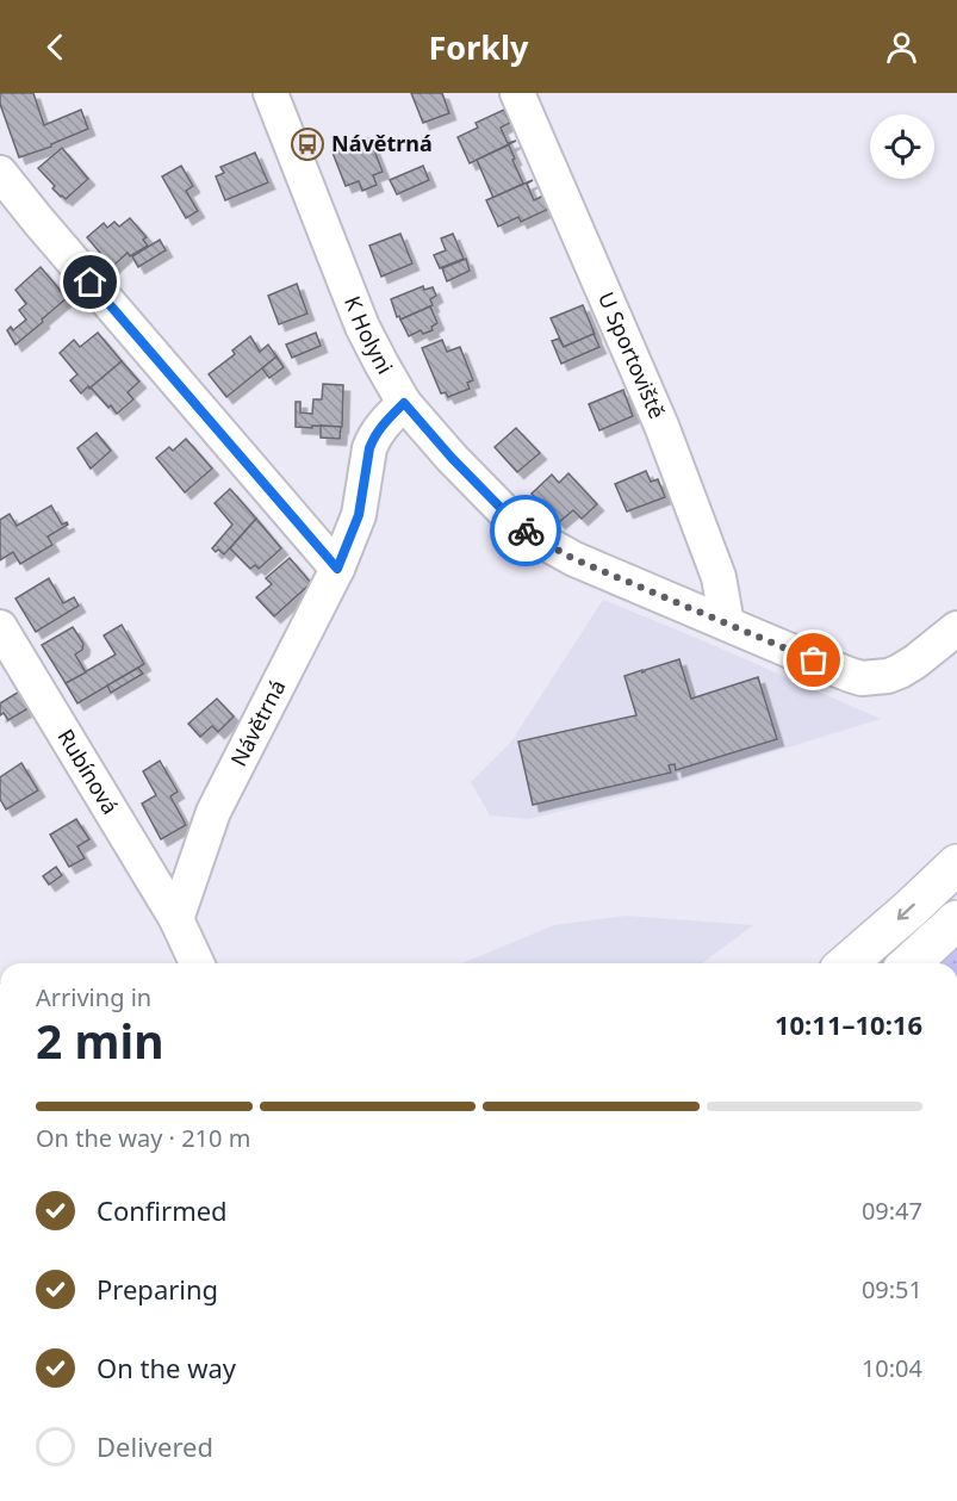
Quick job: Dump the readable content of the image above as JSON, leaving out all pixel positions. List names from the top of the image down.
{
  "streets": {
    "street": [
      "K Holyni",
      "U Sportoviště",
      "Návětrná",
      "Rubínová"
    ]
  },
  "crossings": [
    ["K Holyni", "U Sportoviště"],
    ["K Holyni", "Návětrná"],
    ["Návětrná", "Rubínová"]
  ],
  "places": {
    "bus stop": ["Návětrná"]
  },
  "page": {
    "header": "Forkly",
    "heading": ["2 min", "Arriving in", "10:11–10:16"],
    "bar": "On the way · 210 m",
    "list": [
      ["Confirmed", "09:47"],
      ["Preparing", "09:51"],
      ["On the way", "10:04"],
      "Delivered"
    ]
  }
}
